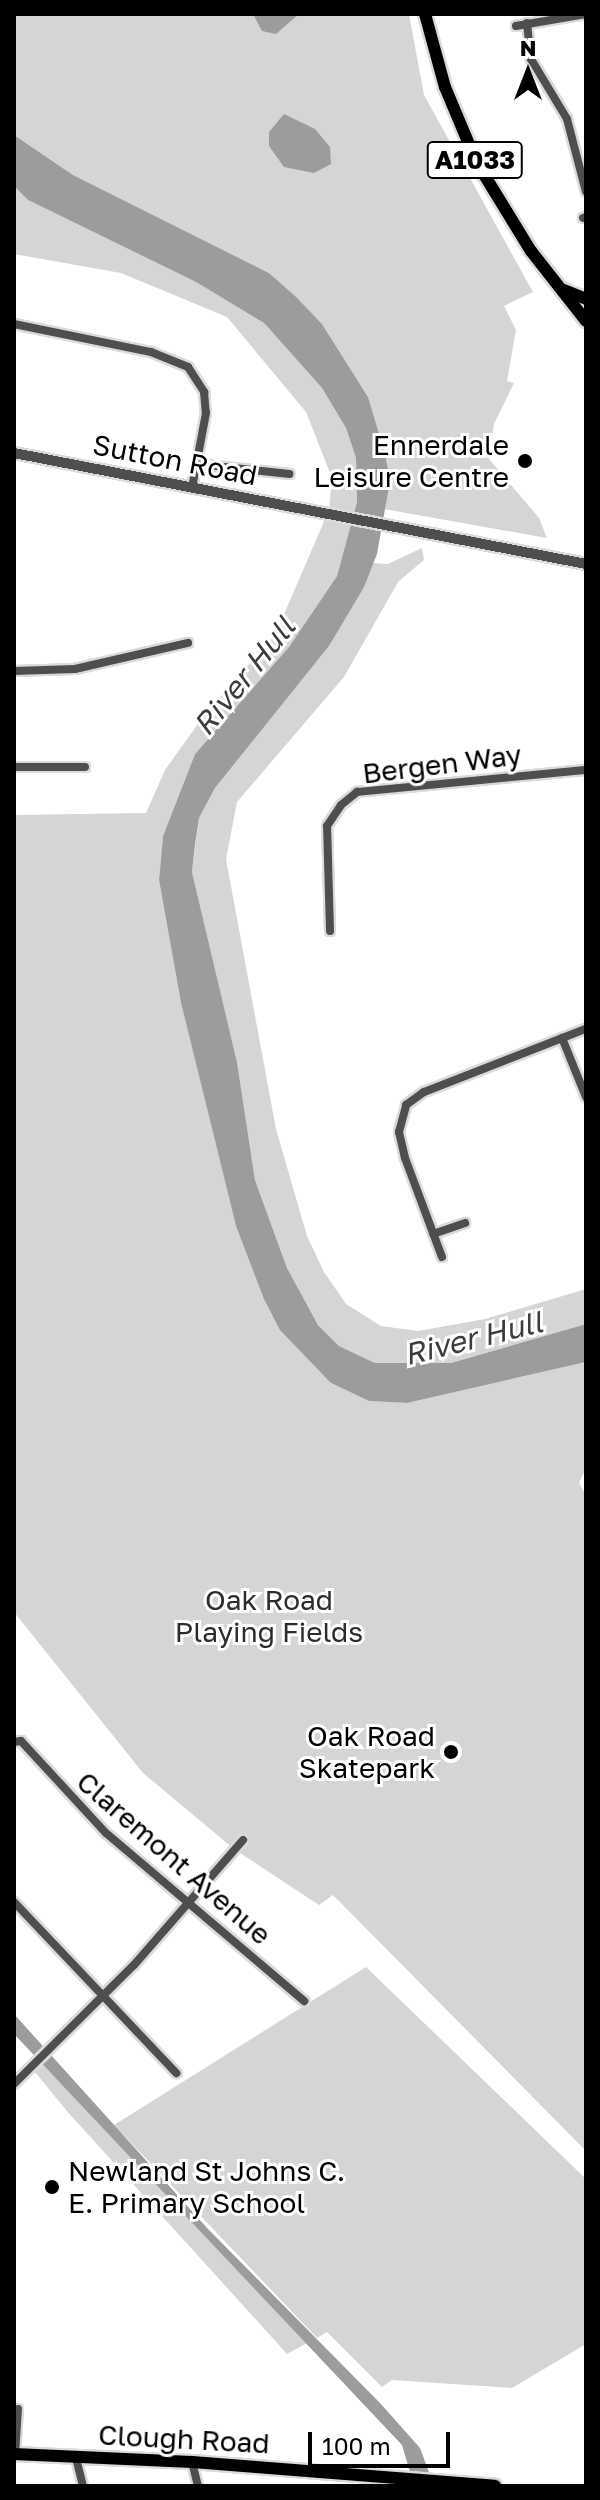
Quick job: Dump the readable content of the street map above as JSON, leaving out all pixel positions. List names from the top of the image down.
{
  "streets": {
    "main road": ["A1033", "Clough Road"],
    "street": ["Sutton Road", "Bergen Way", "Claremont Avenue"]
  },
  "water": ["River Hull"],
  "parks": ["Oak Road Playing Fields"],
  "places": ["Ennerdale Leisure Centre", "Oak Road Skatepark", "Newland St Johns C. E. Primary School"],
  "scale_bar": "100 m",
  "north": "top"
}
